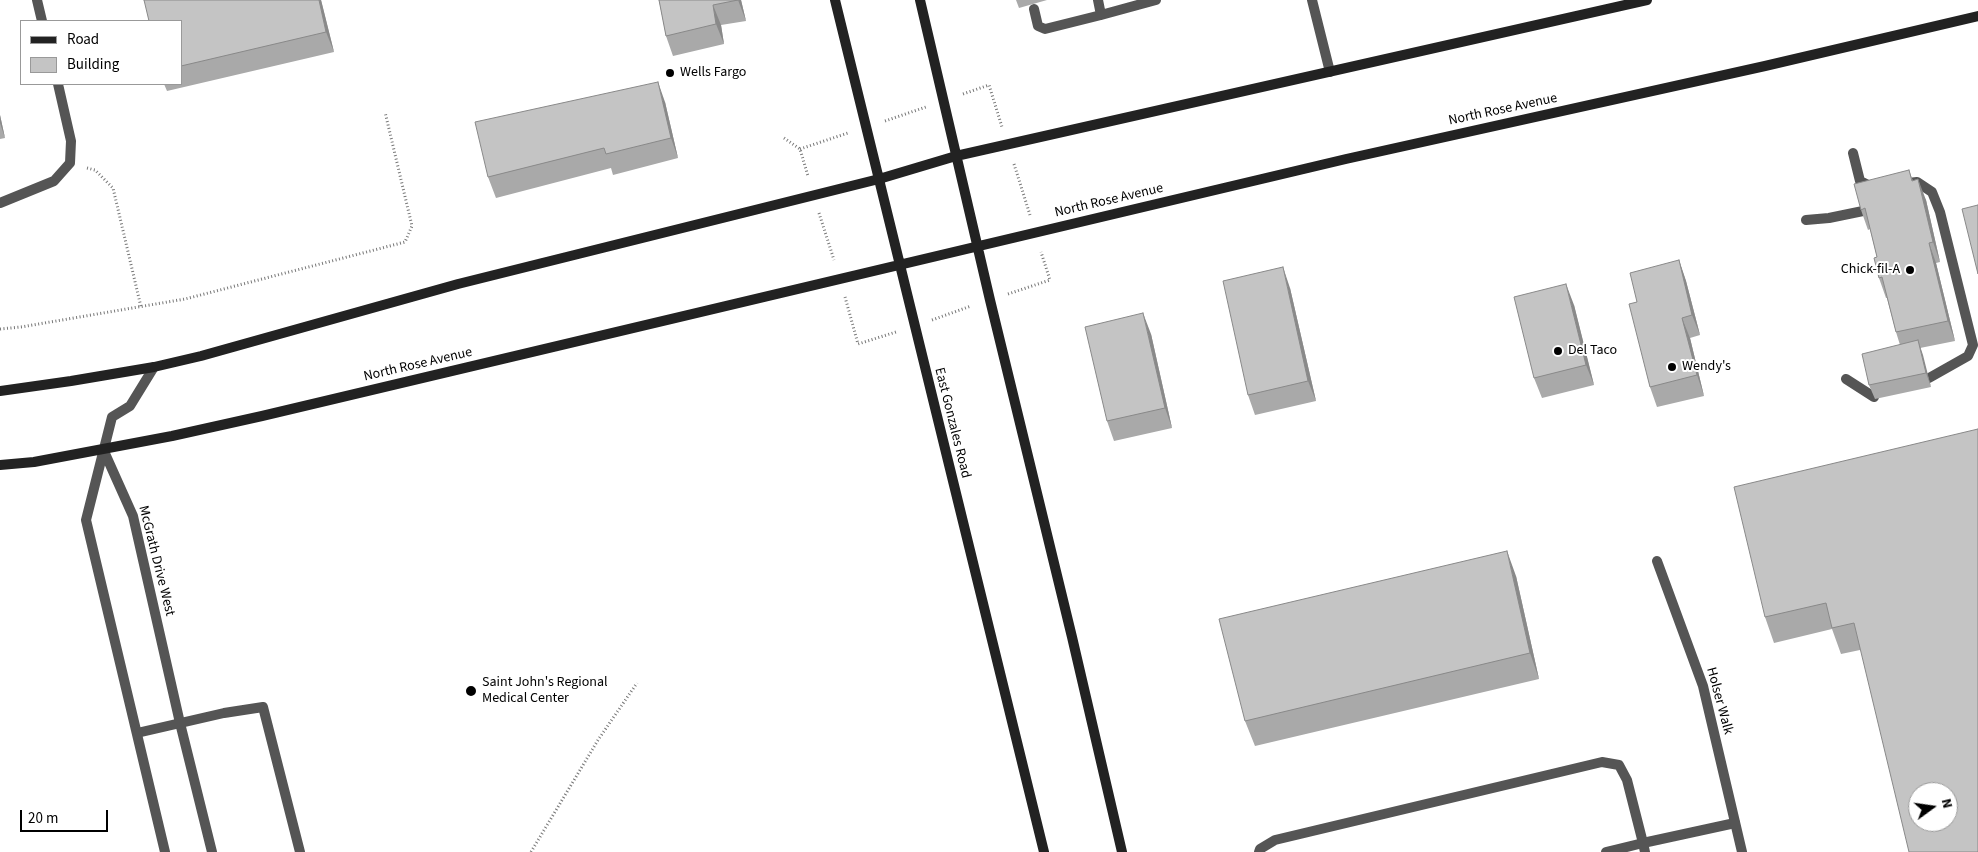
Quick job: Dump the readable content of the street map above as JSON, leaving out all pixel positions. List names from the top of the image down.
{
  "streets": {
    "main road": ["North Rose Avenue", "East Gonzales Road"],
    "street": ["McGrath Drive West", "Holser Walk"]
  },
  "crossings": [
    ["North Rose Avenue", "East Gonzales Road"],
    ["North Rose Avenue", "McGrath Drive West"]
  ],
  "places": [
    "Wells Fargo",
    "Chick-fil-A",
    "Del Taco",
    "Wendy's",
    "Saint John's Regional Medical Center"
  ],
  "legend": ["Road", "Building"],
  "scale_bar": "20 m",
  "north": "right"
}
